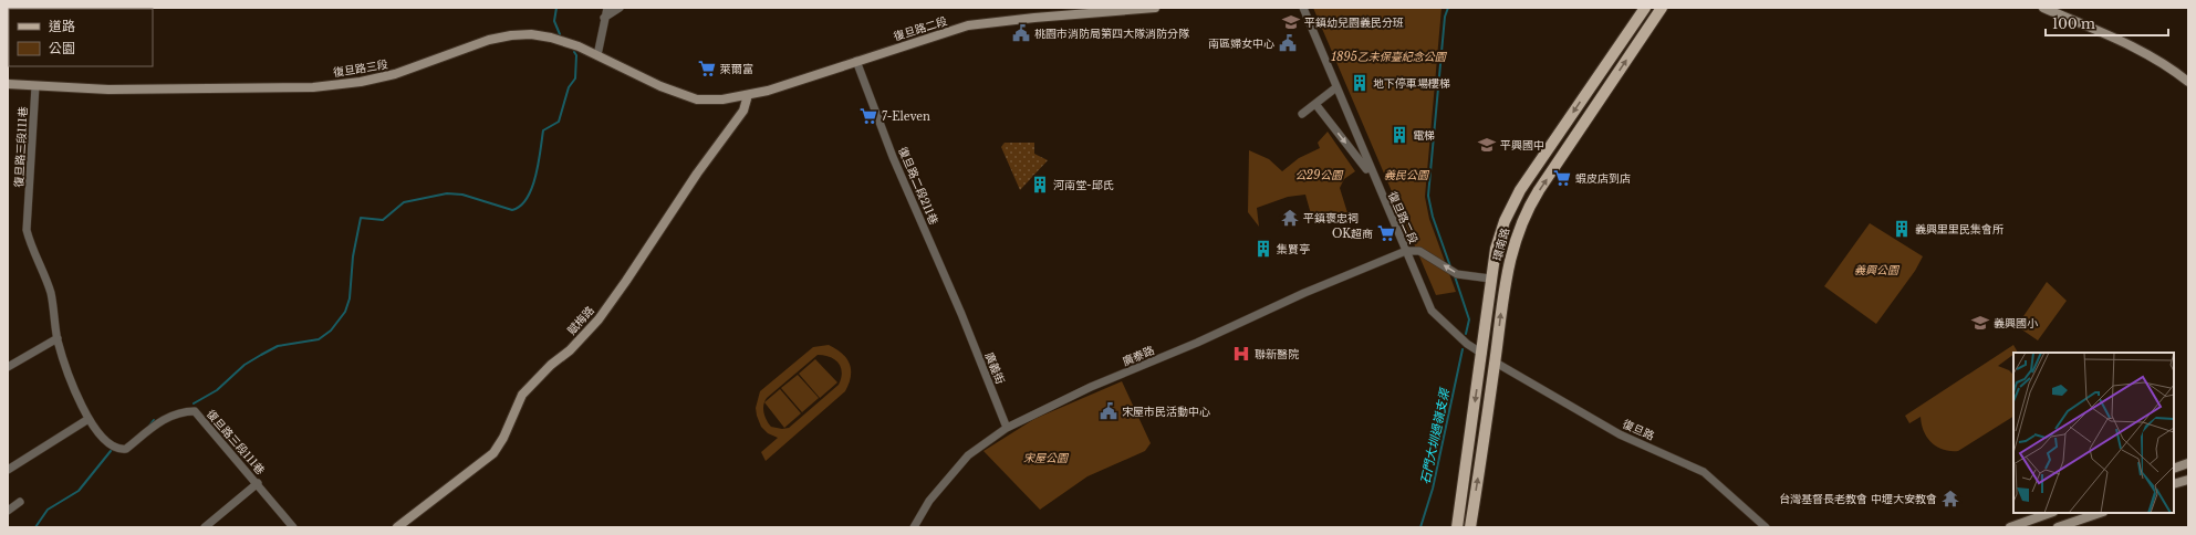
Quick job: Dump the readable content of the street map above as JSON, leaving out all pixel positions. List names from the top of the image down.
{
  "streets": {
    "main road": ["環南路"],
    "street": [
      "復旦路二段",
      "復旦路三段",
      "復旦路三段111巷",
      "復旦路二段211巷",
      "賦梅路",
      "廣泰路",
      "廣義街",
      "復旦路"
    ]
  },
  "crossings": [
    ["復旦路二段", "復旦路三段"],
    ["復旦路二段", "復旦路二段211巷"],
    ["復旦路二段", "環南路"],
    ["復旦路二段", "賦梅路"],
    ["復旦路二段", "廣泰路"],
    ["復旦路二段", "復旦路"],
    ["復旦路三段", "復旦路三段111巷"],
    ["復旦路二段211巷", "廣義街"],
    ["環南路", "復旦路"],
    ["廣泰路", "廣義街"]
  ],
  "water": ["石門大圳過嶺支渠"],
  "parks": [
    "1895乙未保臺紀念公園",
    "公29公園",
    "義民公園",
    "義興公園",
    "宋屋公園"
  ],
  "places": {
    "school or university": ["平鎮幼兒園義民分班", "平興國中", "義興國小"],
    "public building": ["桃園市消防局第四大隊消防分隊", "南區婦女中心", "宋屋市民活動中心"],
    "supermarket": [
      "萊爾富",
      "7-Eleven",
      "蝦皮店到店",
      "OK超商"
    ],
    "building": [
      "地下停車場樓梯",
      "電梯",
      "河南堂-邱氏",
      "義興里里民集會所",
      "集賢亭"
    ],
    "temple": ["平鎮褒忠祠", "台灣基督長老教會 中壢大安教會"],
    "hospital": ["聯新醫院"]
  },
  "legend": ["道路", "公園"],
  "scale_bar": "100 m"
}
